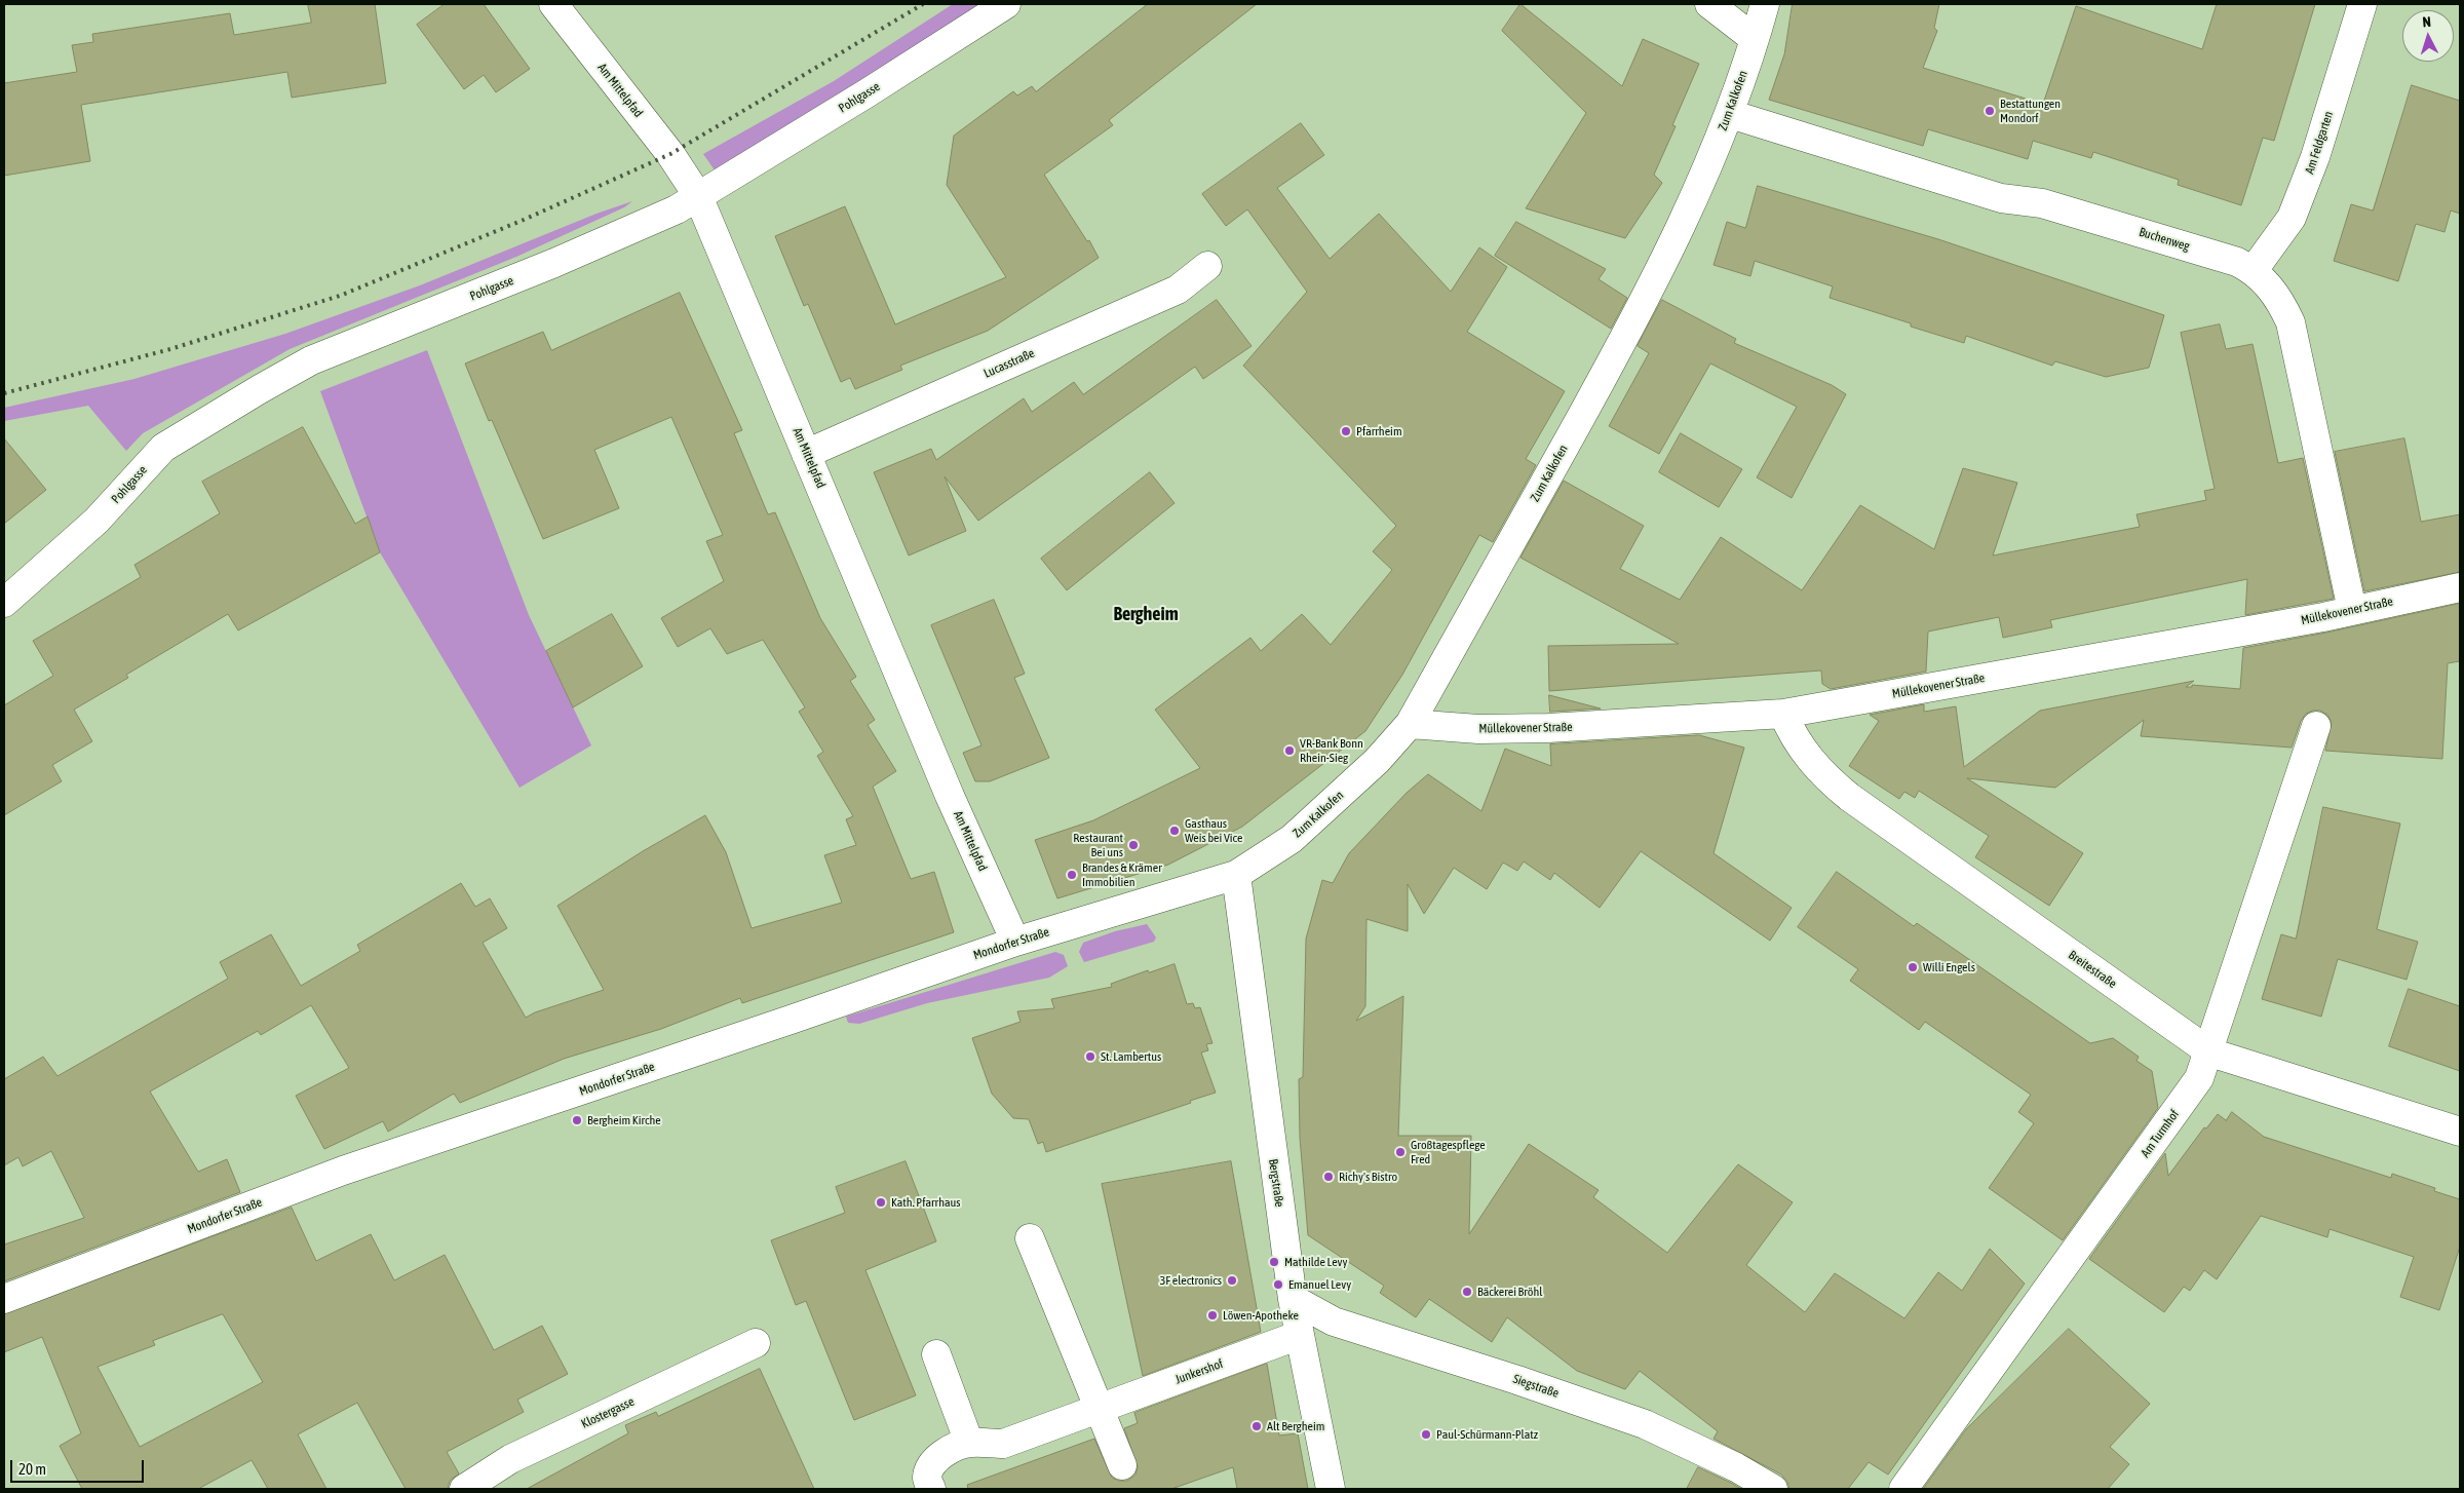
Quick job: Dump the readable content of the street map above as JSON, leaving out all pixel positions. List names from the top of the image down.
{
  "streets": {
    "street": [
      "Am Mittelpfad",
      "Pohlgasse",
      "Zum Kalkofen",
      "Am Feldgarten",
      "Buchenweg",
      "Lucasstraße",
      "Müllekovener Straße",
      "Mondorfer Straße",
      "Breitestraße",
      "Am Turmhof",
      "Bergstraße",
      "Junkershof",
      "Siegstraße",
      "Klostergasse"
    ]
  },
  "crossings": [
    ["Am Mittelpfad", "Pohlgasse"],
    ["Am Mittelpfad", "Lucasstraße"],
    ["Am Mittelpfad", "Mondorfer Straße"],
    ["Zum Kalkofen", "Buchenweg"],
    ["Zum Kalkofen", "Müllekovener Straße"],
    ["Zum Kalkofen", "Mondorfer Straße"],
    ["Zum Kalkofen", "Bergstraße"],
    ["Am Feldgarten", "Buchenweg"],
    ["Buchenweg", "Müllekovener Straße"],
    ["Müllekovener Straße", "Breitestraße"],
    ["Mondorfer Straße", "Bergstraße"],
    ["Breitestraße", "Am Turmhof"],
    ["Bergstraße", "Junkershof"],
    ["Bergstraße", "Siegstraße"]
  ],
  "districts": ["Bergheim"],
  "places": [
    "Bestattungen Mondorf",
    "Pfarrheim",
    "VR-Bank Bonn Rhein-Sieg",
    "Gasthaus Weis bei Vice",
    "Restaurant Bei uns",
    "Brandes & Krämer Immobilien",
    "Willi Engels",
    "St. Lambertus",
    "Bergheim Kirche",
    "Großtagespflege Fred",
    "Richy's Bistro",
    "Kath. Pfarrhaus",
    "Mathilde Levy",
    "3F electronics",
    "Emanuel Levy",
    "Bäckerei Bröhl",
    "Löwen-Apotheke",
    "Alt Bergheim",
    "Paul-Schürmann-Platz"
  ],
  "scale_bar": "20 m",
  "north": "top"
}
